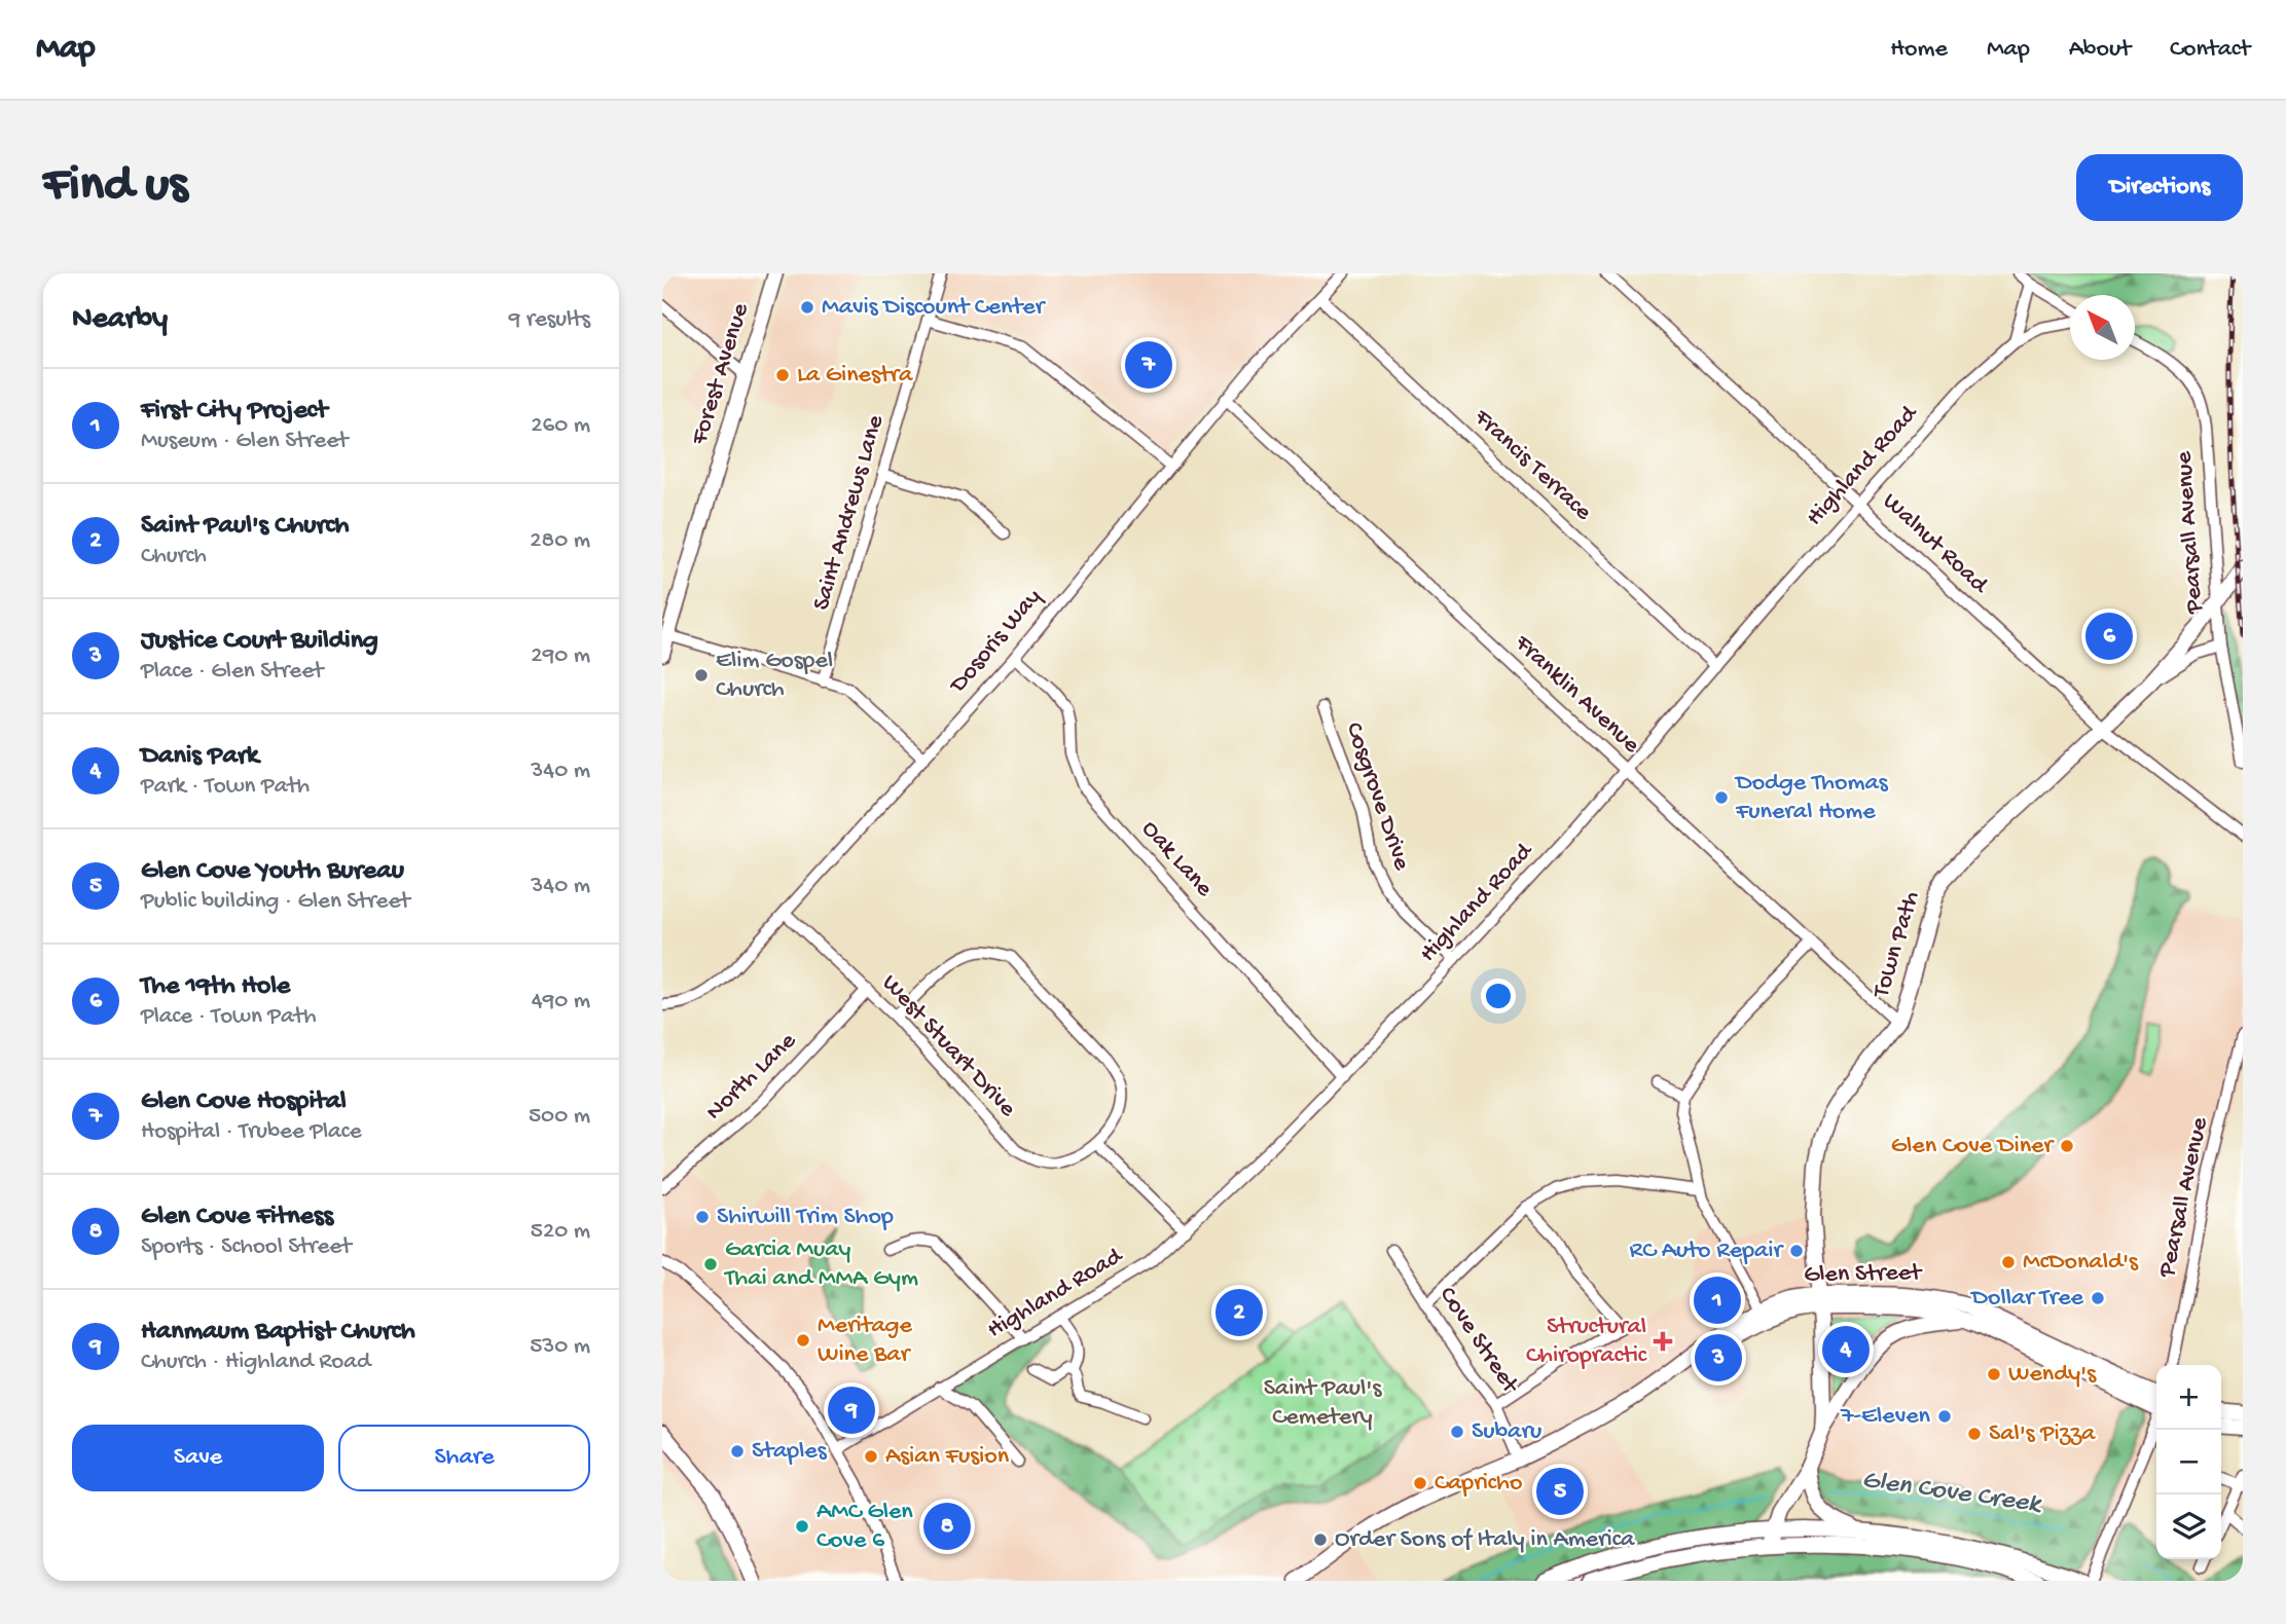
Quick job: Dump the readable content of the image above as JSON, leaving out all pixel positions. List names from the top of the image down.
{
  "streets": {
    "main road": ["Forest Avenue", "Town Path", "Glen Street"],
    "street": [
      "Francis Terrace",
      "Highland Road",
      "Saint Andrews Lane",
      "Pearsall Avenue",
      "Walnut Road",
      "Dosoris Way",
      "Franklin Avenue",
      "Cosgrove Drive",
      "Oak Lane",
      "West Stuart Drive",
      "North Lane",
      "Cove Street"
    ]
  },
  "crossings": [
    ["Francis Terrace", "Highland Road"],
    ["Francis Terrace", "Dosoris Way"],
    ["Highland Road", "Walnut Road"],
    ["Highland Road", "Franklin Avenue"],
    ["Highland Road", "Cosgrove Drive"],
    ["Highland Road", "Oak Lane"],
    ["Pearsall Avenue", "Town Path"],
    ["Walnut Road", "Town Path"],
    ["Dosoris Way", "Franklin Avenue"],
    ["Dosoris Way", "Oak Lane"],
    ["Dosoris Way", "West Stuart Drive"],
    ["Franklin Avenue", "Town Path"],
    ["Town Path", "Glen Street"],
    ["West Stuart Drive", "North Lane"],
    ["Glen Street", "Cove Street"]
  ],
  "water": ["Glen Cove Creek"],
  "parks": ["Saint Paul's Cemetery"],
  "places": {
    "other": [
      "Mavis Discount Center",
      "La Ginestra",
      "Elim Gospel Church",
      "Dodge Thomas Funeral Home",
      "Glen Cove Diner",
      "Shirwill Trim Shop",
      "RC Auto Repair",
      "McDonald's",
      "Garcia Muay Thai and MMA Gym",
      "Dollar Tree",
      "Meritage Wine Bar",
      "Wendy's",
      "7-Eleven",
      "Subaru",
      "Sal's Pizza",
      "Staples",
      "Asian Fusion",
      "Capricho",
      "AMC Glen Cove 6",
      "Order Sons of Italy in America"
    ],
    "health": ["Structural Chiropractic"]
  },
  "north": "top left",
  "page": {
    "header": "Map",
    "nav": [
      "Home",
      "Map",
      "About",
      "Contact"
    ],
    "buttons": [
      "Directions",
      ["Save", "Share"]
    ],
    "title": "Find us",
    "heading": ["Nearby", "9 results"],
    "pins": [
      "7",
      "6",
      "1",
      "2",
      "4",
      "3",
      "9",
      "5",
      "8"
    ],
    "list": [
      {
        "mark": "1",
        "name": "First City Project",
        "note": "Museum · Glen Street",
        "value": "260 m"
      },
      {
        "mark": "2",
        "name": "Saint Paul's Church",
        "note": "Church",
        "value": "280 m"
      },
      {
        "mark": "3",
        "name": "Justice Court Building",
        "note": "Place · Glen Street",
        "value": "290 m"
      },
      {
        "mark": "4",
        "name": "Danis Park",
        "note": "Park · Town Path",
        "value": "340 m"
      },
      {
        "mark": "5",
        "name": "Glen Cove Youth Bureau",
        "note": "Public building · Glen Street",
        "value": "340 m"
      },
      {
        "mark": "6",
        "name": "The 19th Hole",
        "note": "Place · Town Path",
        "value": "490 m"
      },
      {
        "mark": "7",
        "name": "Glen Cove Hospital",
        "note": "Hospital · Trubee Place",
        "value": "500 m"
      },
      {
        "mark": "8",
        "name": "Glen Cove Fitness",
        "note": "Sports · School Street",
        "value": "520 m"
      },
      {
        "mark": "9",
        "name": "Hanmaum Baptist Church",
        "note": "Church · Highland Road",
        "value": "530 m"
      }
    ],
    "map_buttons": ["+", "−"]
  }
}
